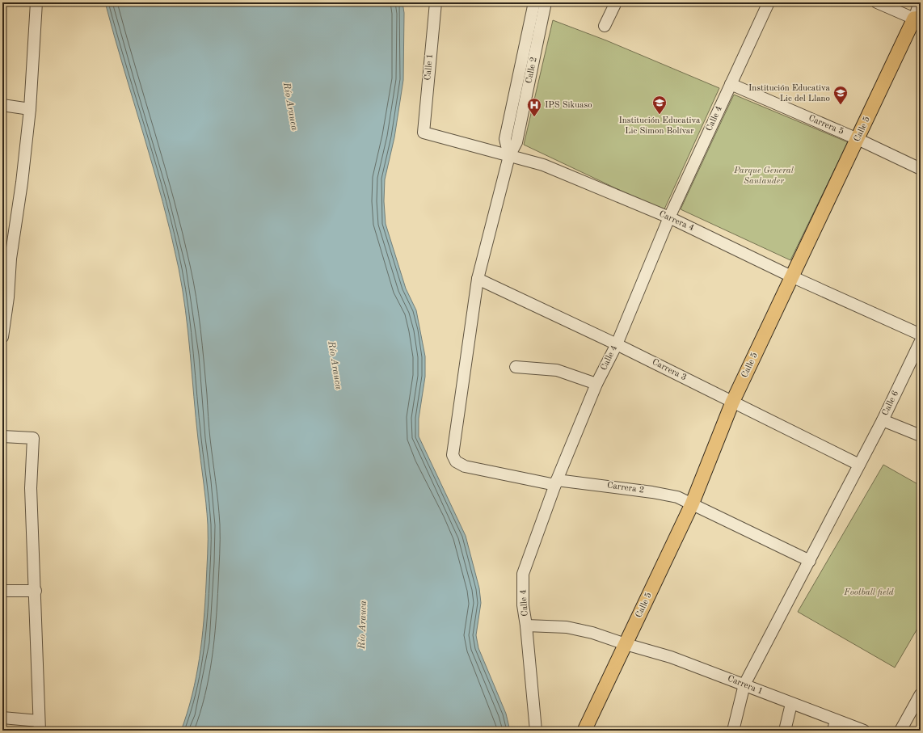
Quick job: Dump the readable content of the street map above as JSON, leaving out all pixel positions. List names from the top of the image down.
{
  "streets": {
    "main road": ["Calle 5"],
    "street": [
      "Calle 1",
      "Calle 2",
      "Calle 4",
      "Carrera 5",
      "Carrera 4",
      "Carrera 3",
      "Calle 6",
      "Carrera 2",
      "Carrera 1"
    ]
  },
  "crossings": [
    ["Calle 1", "Carrera 4"],
    ["Calle 2", "Carrera 4"],
    ["Calle 2", "Carrera 3"],
    ["Calle 2", "Carrera 2"],
    ["Calle 4", "Carrera 5"],
    ["Calle 4", "Carrera 4"],
    ["Calle 4", "Carrera 3"],
    ["Calle 4", "Carrera 2"],
    ["Calle 4", "Carrera 1"],
    ["Carrera 5", "Calle 5"],
    ["Calle 5", "Carrera 4"],
    ["Calle 5", "Carrera 3"],
    ["Calle 5", "Carrera 2"],
    ["Calle 5", "Carrera 1"],
    ["Carrera 3", "Calle 6"],
    ["Carrera 3", "Carrera 2"],
    ["Calle 6", "Carrera 2"],
    ["Calle 6", "Carrera 1"]
  ],
  "water": ["Río Arauca"],
  "parks": ["Parque General Santander", "Football field"],
  "places": {
    "school or university": ["Institución Educativa Lic del Llano", "Institución Educativa Lic Simon Bolívar"],
    "hospital": ["IPS Sikuaso"]
  }
}
